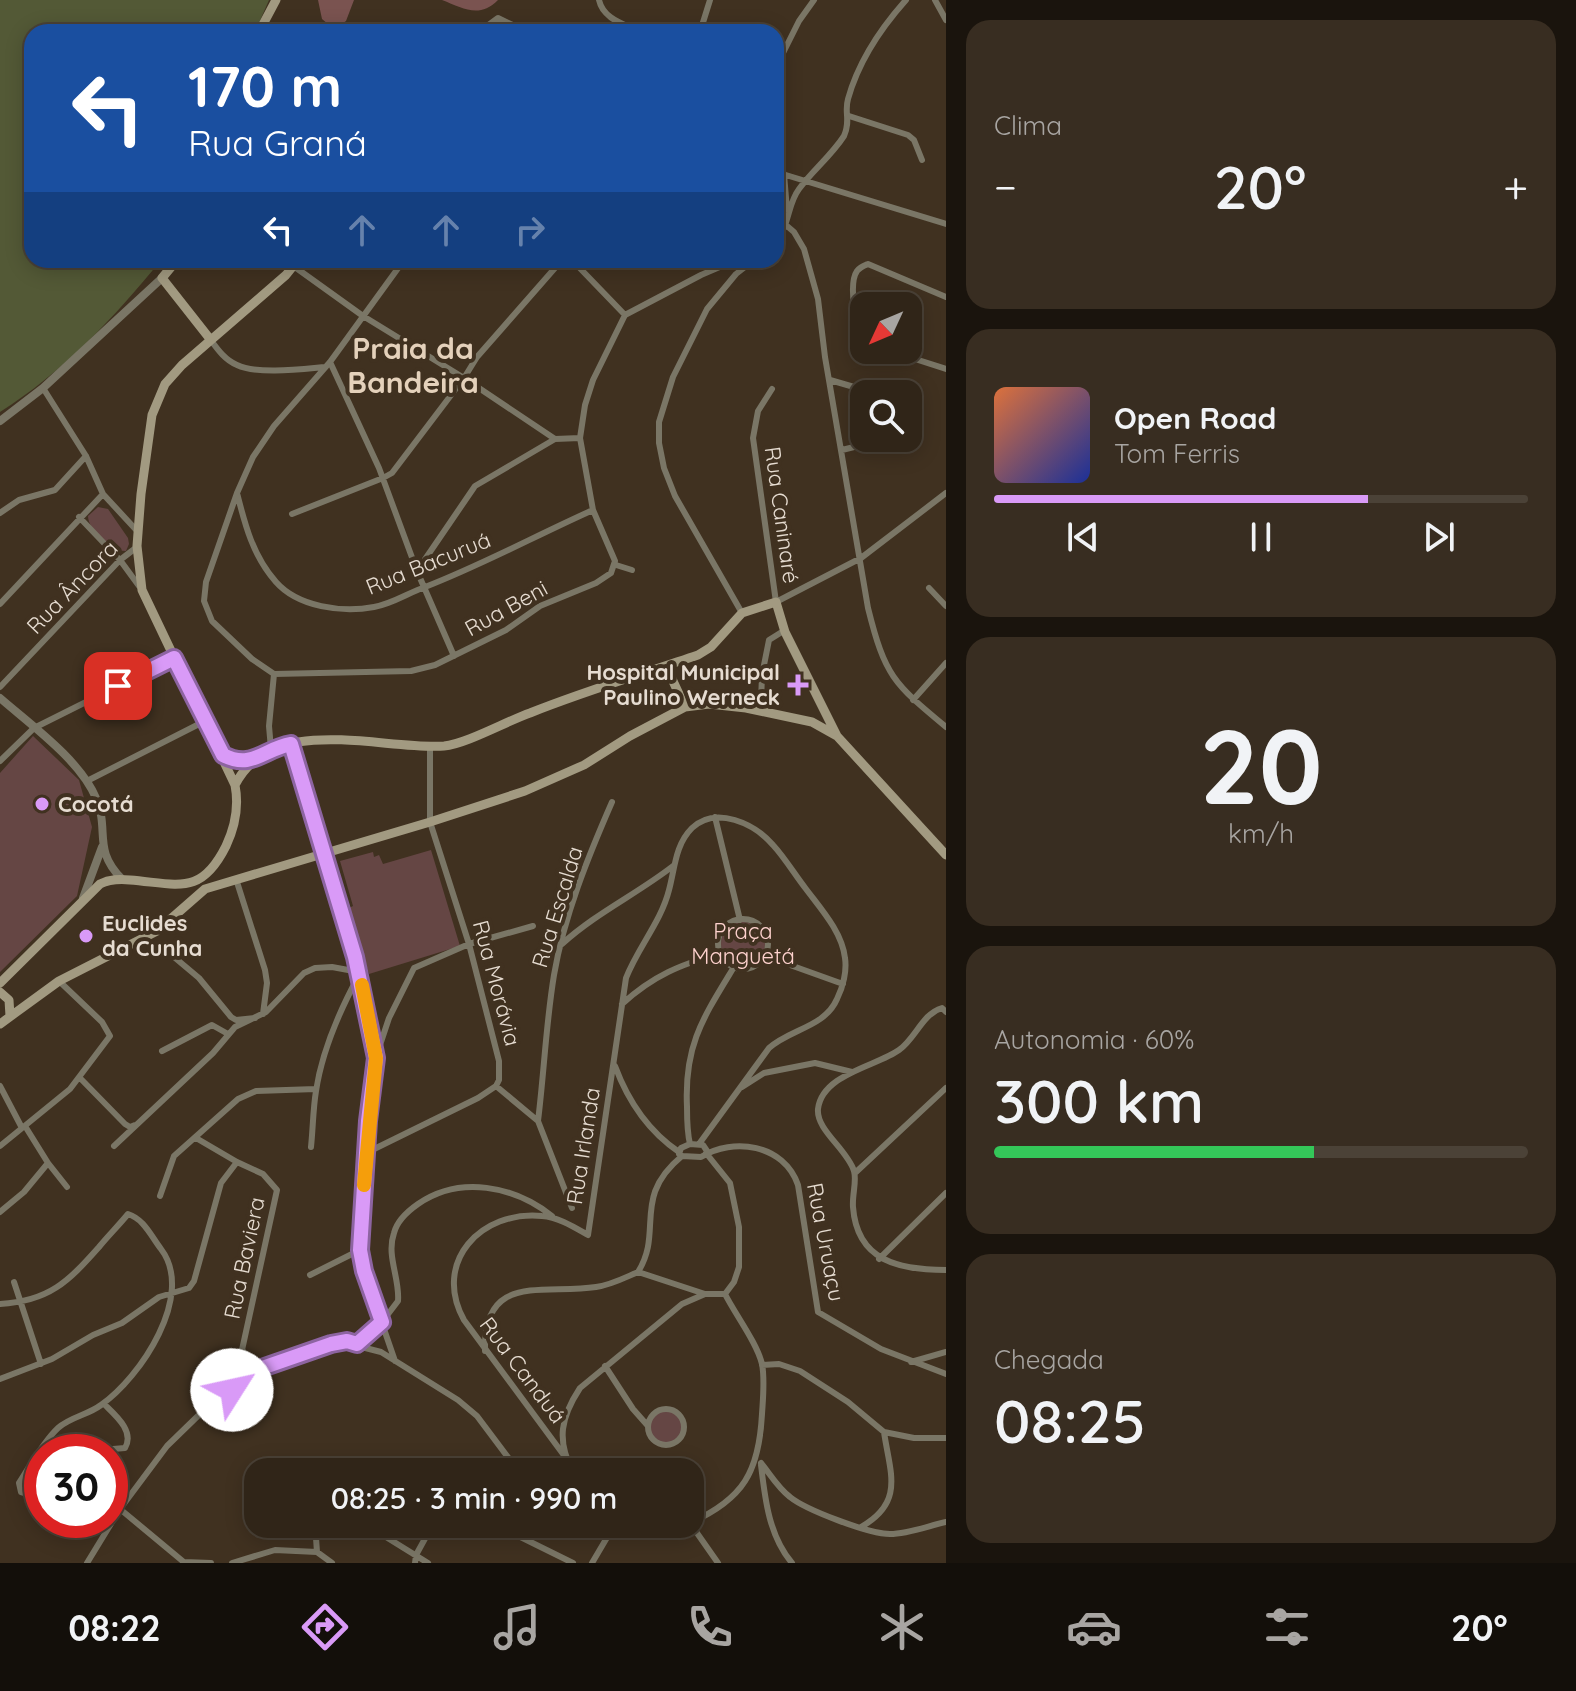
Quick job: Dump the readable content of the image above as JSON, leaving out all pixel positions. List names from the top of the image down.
{
  "streets": {
    "street": [
      "Rua Caninaré",
      "Rua Bacuruá",
      "Rua Âncora",
      "Rua Beni",
      "Rua Escalda",
      "Rua Morávia",
      "Rua Irlanda",
      "Rua Uruaçu",
      "Rua Baviera",
      "Rua Canduá"
    ]
  },
  "crossings": [
    ["Rua Irlanda", "Rua Canduá"]
  ],
  "districts": ["Praia da Bandeira"],
  "parks": ["Praça Manguetá"],
  "places": {
    "health": ["Hospital Municipal Paulino Werneck"],
    "other": ["Cocotá", "Euclides da Cunha"]
  },
  "north": "bottom left",
  "page": {
    "tile": [
      "Clima",
      ["20", "km/h"],
      ["Autonomia · 60%", "300 km"],
      ["Chegada", "08:25"]
    ],
    "turn": ["170 m", "Rua Graná"],
    "heat": ["−", "20°", "+"],
    "song": ["Open Road", "Tom Ferris"],
    "limit": "30",
    "trip": "08:25 · 3 min · 990 m",
    "tabs": ["08:22", "20°"]
  }
}
